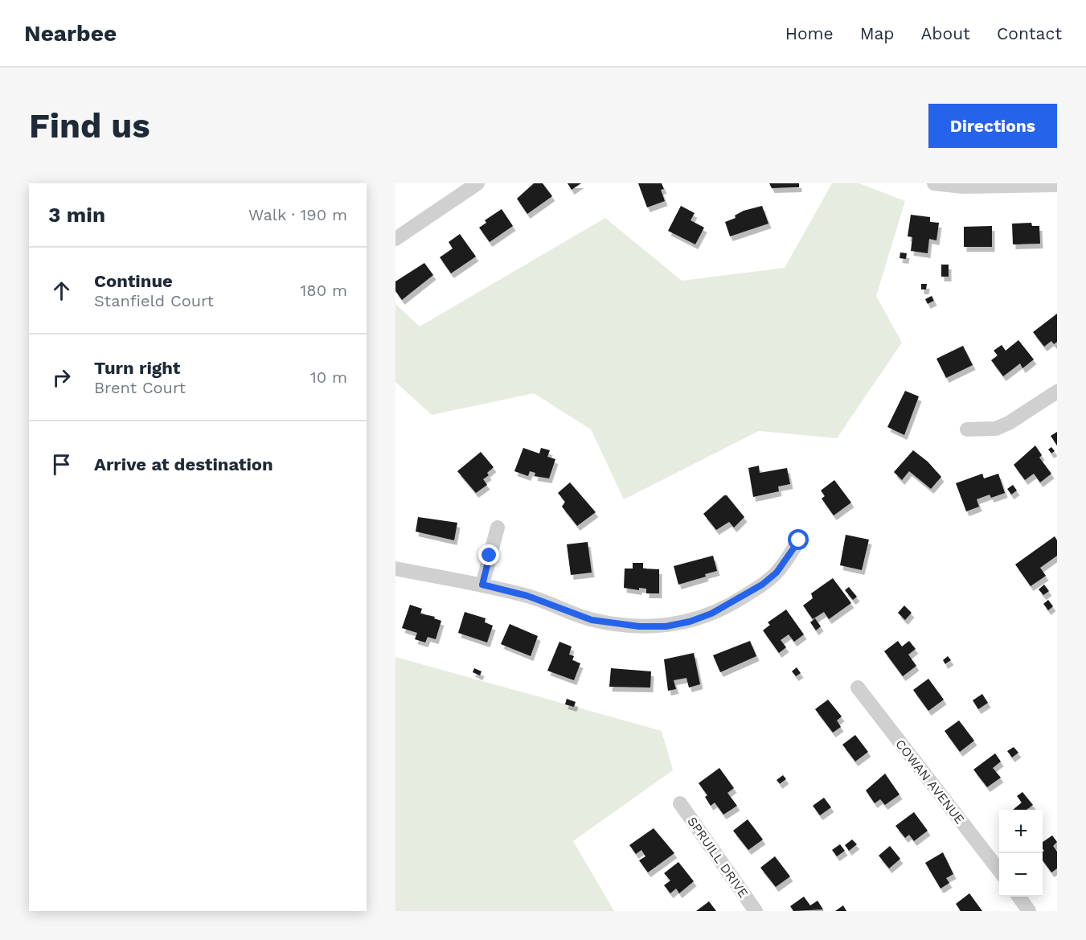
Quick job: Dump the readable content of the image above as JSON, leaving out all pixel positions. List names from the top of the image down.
{
  "streets": {
    "street": ["COWAN AVENUE", "SPRUILL DRIVE"]
  },
  "page": {
    "header": "Nearbee",
    "nav": [
      "Home",
      "Map",
      "About",
      "Contact"
    ],
    "buttons": "Directions",
    "title": "Find us",
    "heading": ["3 min", "Walk · 190 m"],
    "list": [
      ["Continue", "Stanfield Court", "180 m"],
      ["Turn right", "Brent Court", "10 m"],
      "Arrive at destination"
    ],
    "map_buttons": ["+", "−"]
  }
}
